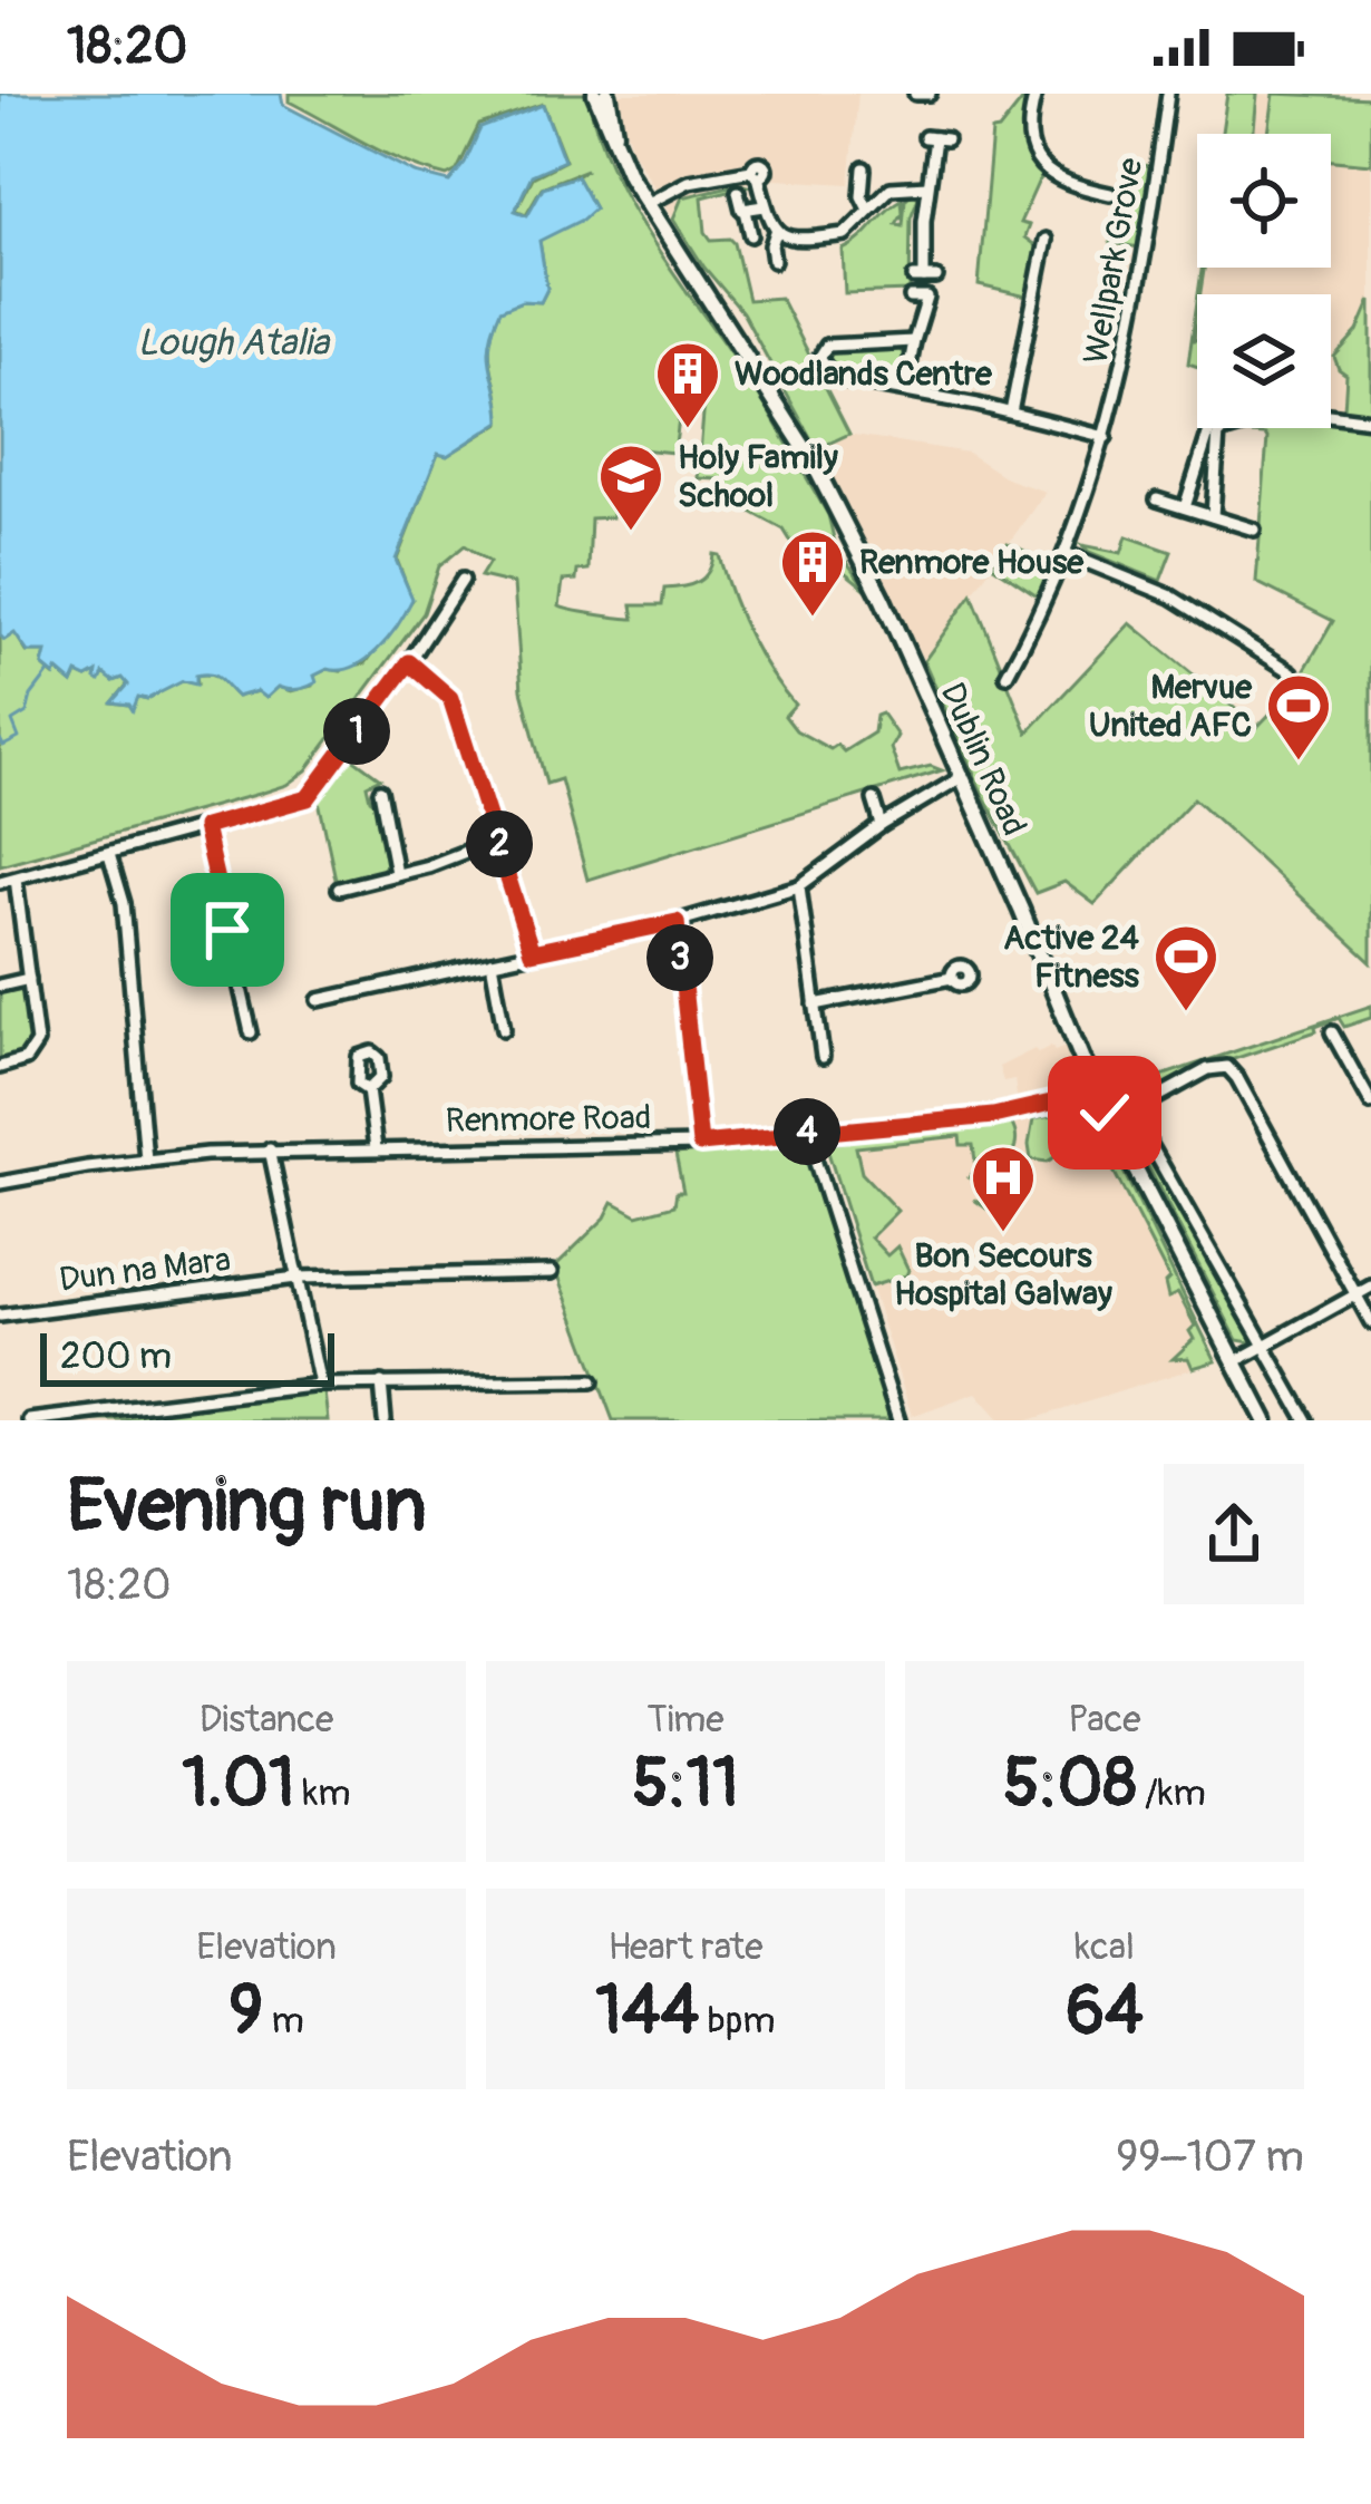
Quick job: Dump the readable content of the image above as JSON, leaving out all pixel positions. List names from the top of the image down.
{
  "streets": {
    "main road": ["Dublin Road"],
    "street": ["Wellpark Grove", "Renmore Road", "Dun na Mara"]
  },
  "crossings": [
    ["Dublin Road", "Renmore Road"]
  ],
  "water": ["Lough Atalia"],
  "places": {
    "building": ["Woodlands Centre", "Renmore House"],
    "school or university": ["Holy Family School"],
    "sports": ["Mervue United AFC", "Active 24 Fitness"],
    "hospital": ["Bon Secours Hospital Galway"]
  },
  "scale_bar": "200 m",
  "page": {
    "status": "18:20",
    "pins": [
      "1",
      "2",
      "3",
      "4"
    ],
    "scale": "200 m",
    "heading": ["Evening run", "18:20"],
    "stats": [
      ["Distance", "1.01 km"],
      ["Time", "5:11"],
      ["Pace", "5:08 /km"],
      ["Elevation", "9 m"],
      ["Heart rate", "144 bpm"],
      ["kcal", "64"]
    ],
    "chart": ["Elevation", "99–107 m"]
  }
}
